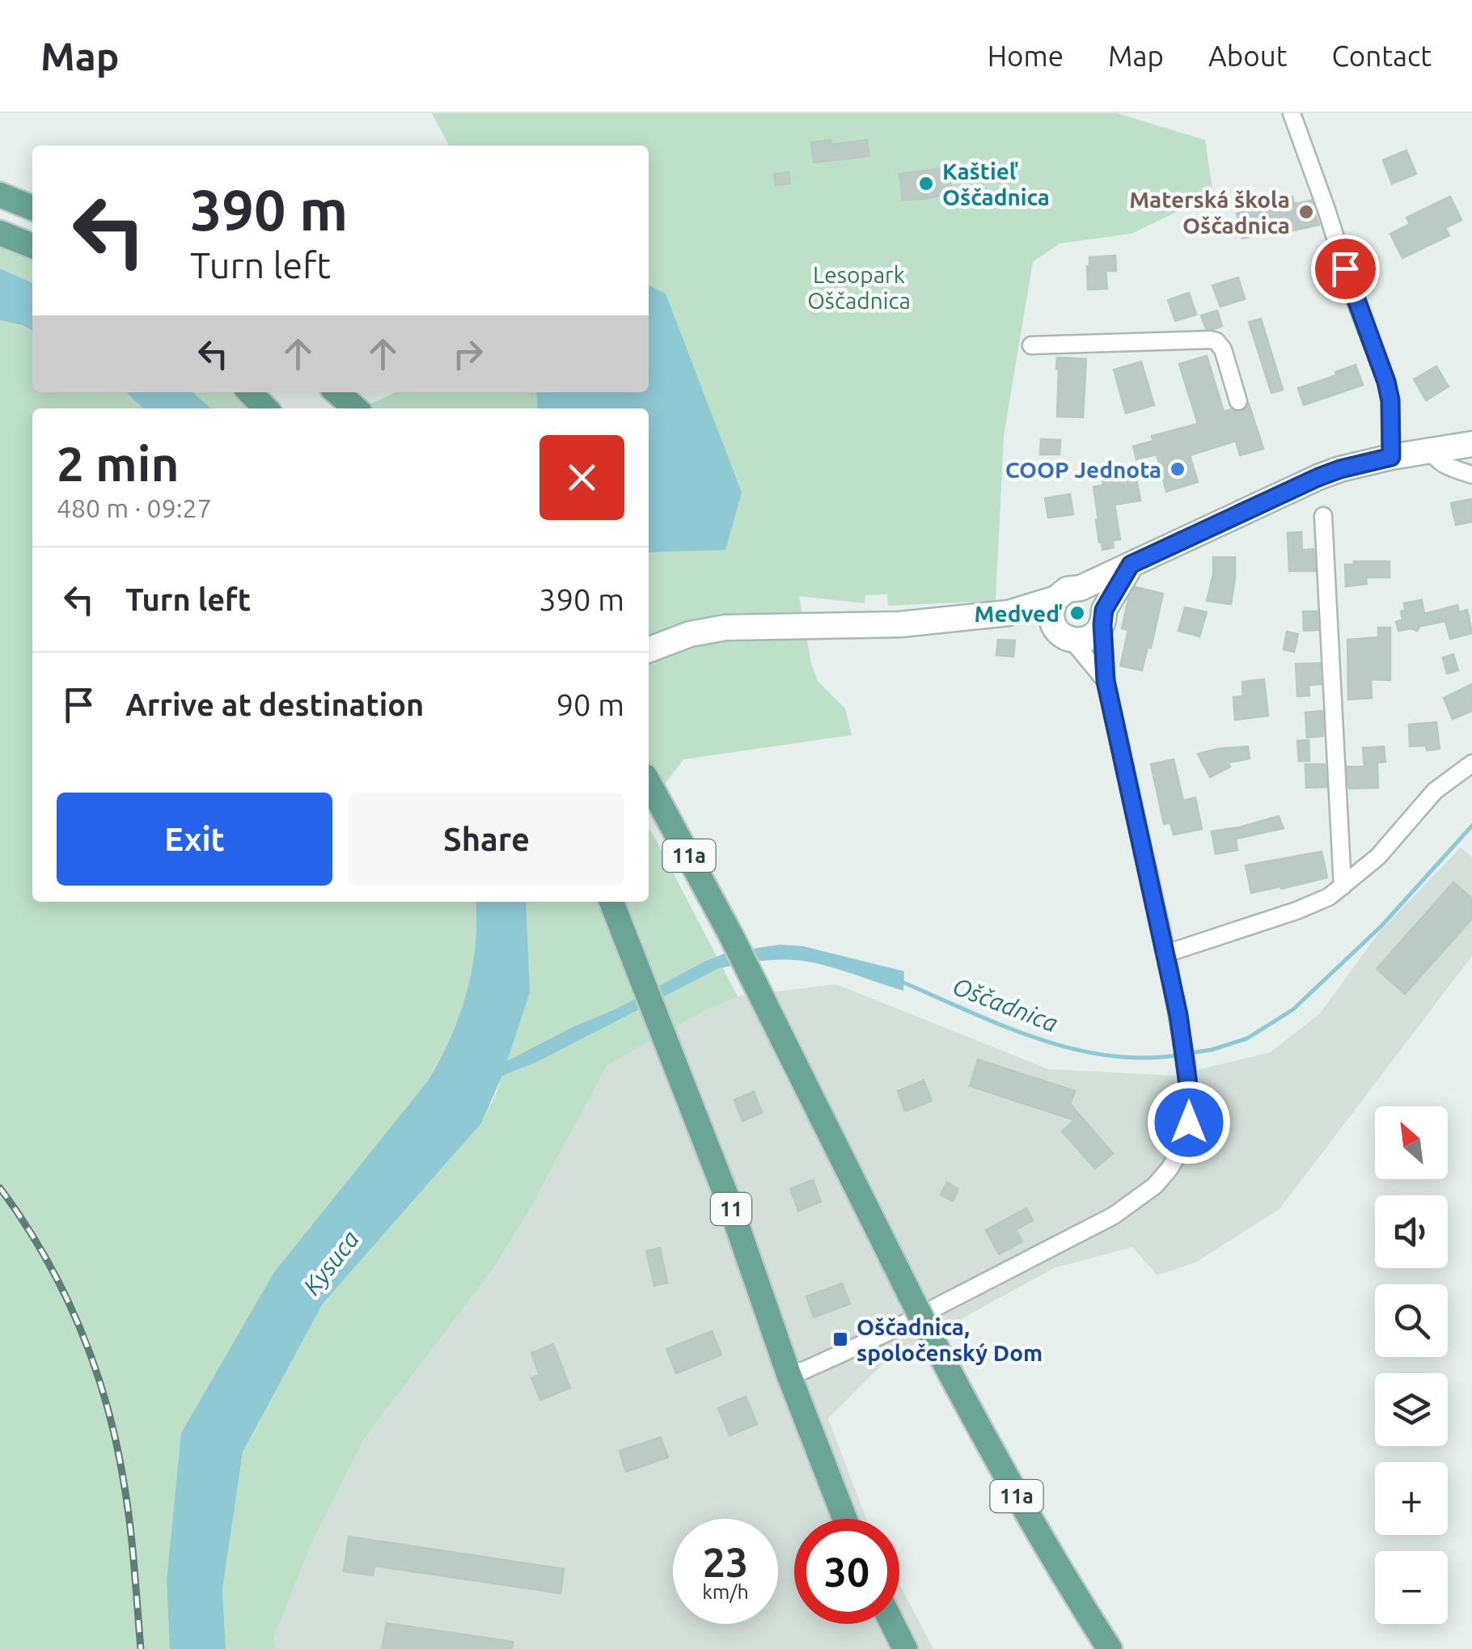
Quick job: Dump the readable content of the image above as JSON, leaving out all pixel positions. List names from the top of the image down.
{
  "streets": {
    "main road": ["11a", "11"]
  },
  "water": ["Oščadnica", "Kysuca"],
  "parks": ["Lesopark Oščadnica"],
  "places": {
    "other": [
      "Kaštieľ Oščadnica",
      "Materská škola Oščadnica",
      "COOP Jednota",
      "Medveď"
    ],
    "transit": ["Oščadnica, spoločenský Dom"]
  },
  "north": "top left",
  "page": {
    "header": "Map",
    "nav": [
      "Home",
      "Map",
      "About",
      "Contact"
    ],
    "turn": ["390 m", "Turn left"],
    "heading": ["2 min", "480 m · 09:27"],
    "list": [
      {
        "name": "Turn left",
        "value": "390 m"
      },
      {
        "name": "Arrive at destination",
        "value": "90 m"
      }
    ],
    "buttons": ["Exit", "Share"],
    "map_buttons": ["+", "−"],
    "speed": "23 km/h",
    "limit": "30"
  }
}
